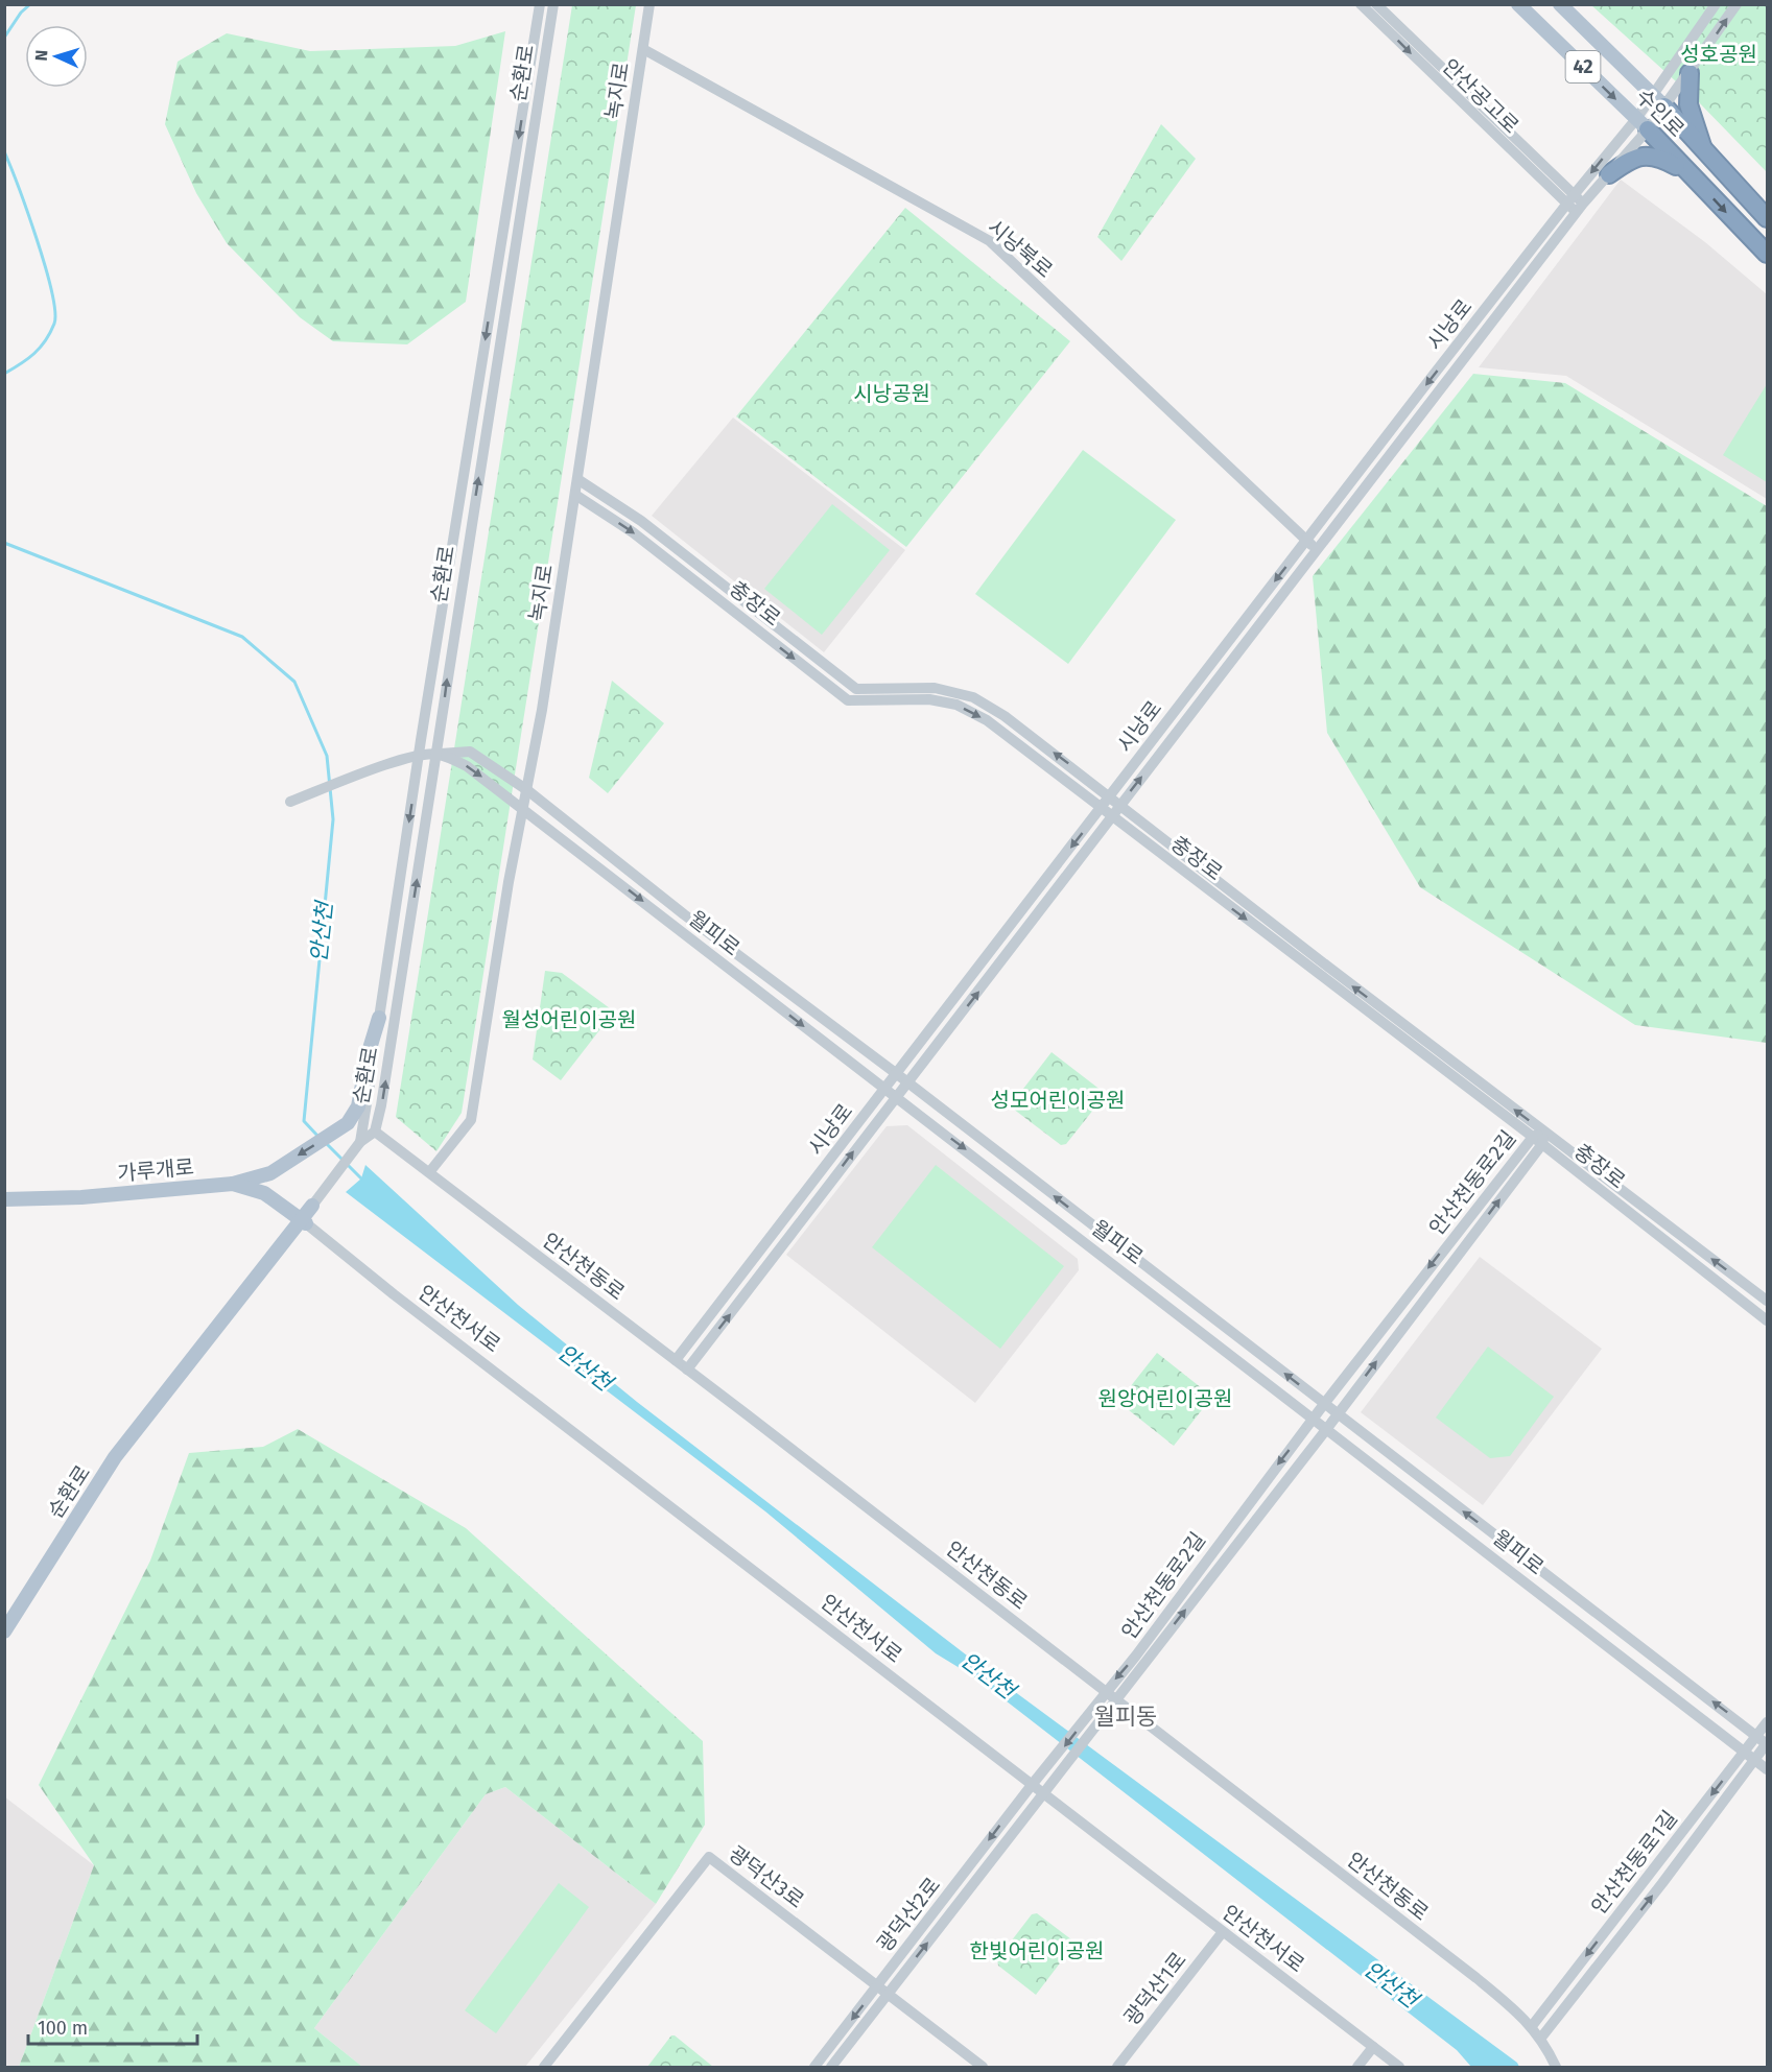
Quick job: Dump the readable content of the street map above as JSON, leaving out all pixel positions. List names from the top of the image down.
{
  "streets": {
    "highway": ["42", "수인로"],
    "main road": ["순환로", "가루개로"],
    "street": [
      "녹지로",
      "안산공고로",
      "시낭북로",
      "시낭로",
      "충장로",
      "월피로",
      "안산천동로2길",
      "안산천동로",
      "안산천서로",
      "안산천동로1길",
      "광덕산3로",
      "광덕산2로",
      "광덕산1로"
    ]
  },
  "crossings": [
    ["순환로", "월피로"],
    ["순환로", "가루개로"],
    ["순환로", "안산천동로"],
    ["순환로", "안산천서로"],
    ["녹지로", "시낭북로"],
    ["녹지로", "충장로"],
    ["녹지로", "월피로"],
    ["녹지로", "안산천동로"],
    ["안산공고로", "시낭로"],
    ["수인로", "시낭로"],
    ["시낭북로", "시낭로"],
    ["시낭로", "충장로"],
    ["시낭로", "월피로"],
    ["시낭로", "안산천동로"],
    ["충장로", "안산천동로2길"],
    ["월피로", "안산천동로2길"],
    ["월피로", "안산천동로1길"],
    ["가루개로", "안산천서로"],
    ["안산천동로2길", "안산천동로"],
    ["안산천동로2길", "광덕산2로"],
    ["안산천동로", "안산천동로1길"],
    ["안산천서로", "광덕산2로"],
    ["안산천서로", "광덕산1로"],
    ["광덕산3로", "광덕산2로"]
  ],
  "districts": ["월피동"],
  "water": ["안산천"],
  "parks": [
    "성호공원",
    "시낭공원",
    "월성어린이공원",
    "성모어린이공원",
    "원앙어린이공원",
    "한빛어린이공원"
  ],
  "scale_bar": "100 m",
  "north": "left"
}
